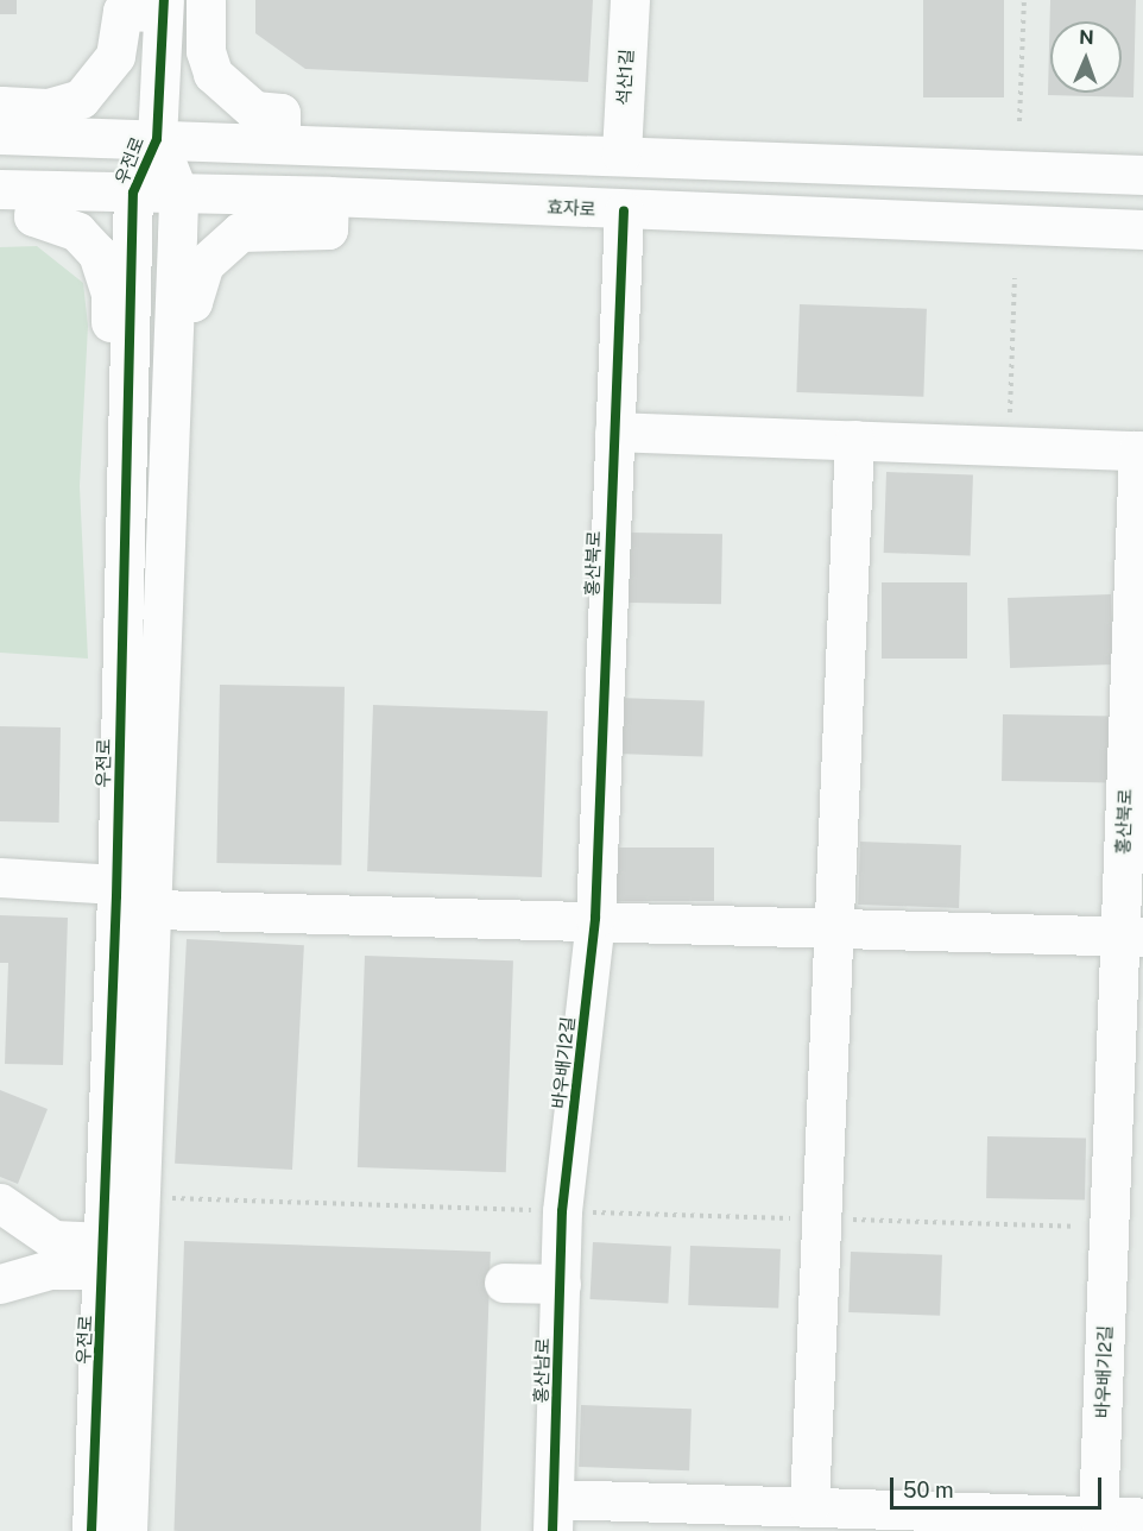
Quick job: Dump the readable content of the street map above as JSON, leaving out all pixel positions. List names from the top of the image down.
{
  "streets": {
    "street": [
      "석산1길",
      "우전로",
      "효자로",
      "홍산북로",
      "바우배기2길",
      "홍산남로"
    ]
  },
  "crossings": [
    ["우전로", "효자로"],
    ["효자로", "홍산북로"],
    ["홍산북로", "바우배기2길"],
    ["바우배기2길", "홍산남로"]
  ],
  "scale_bar": "50 m",
  "north": "top"
}
